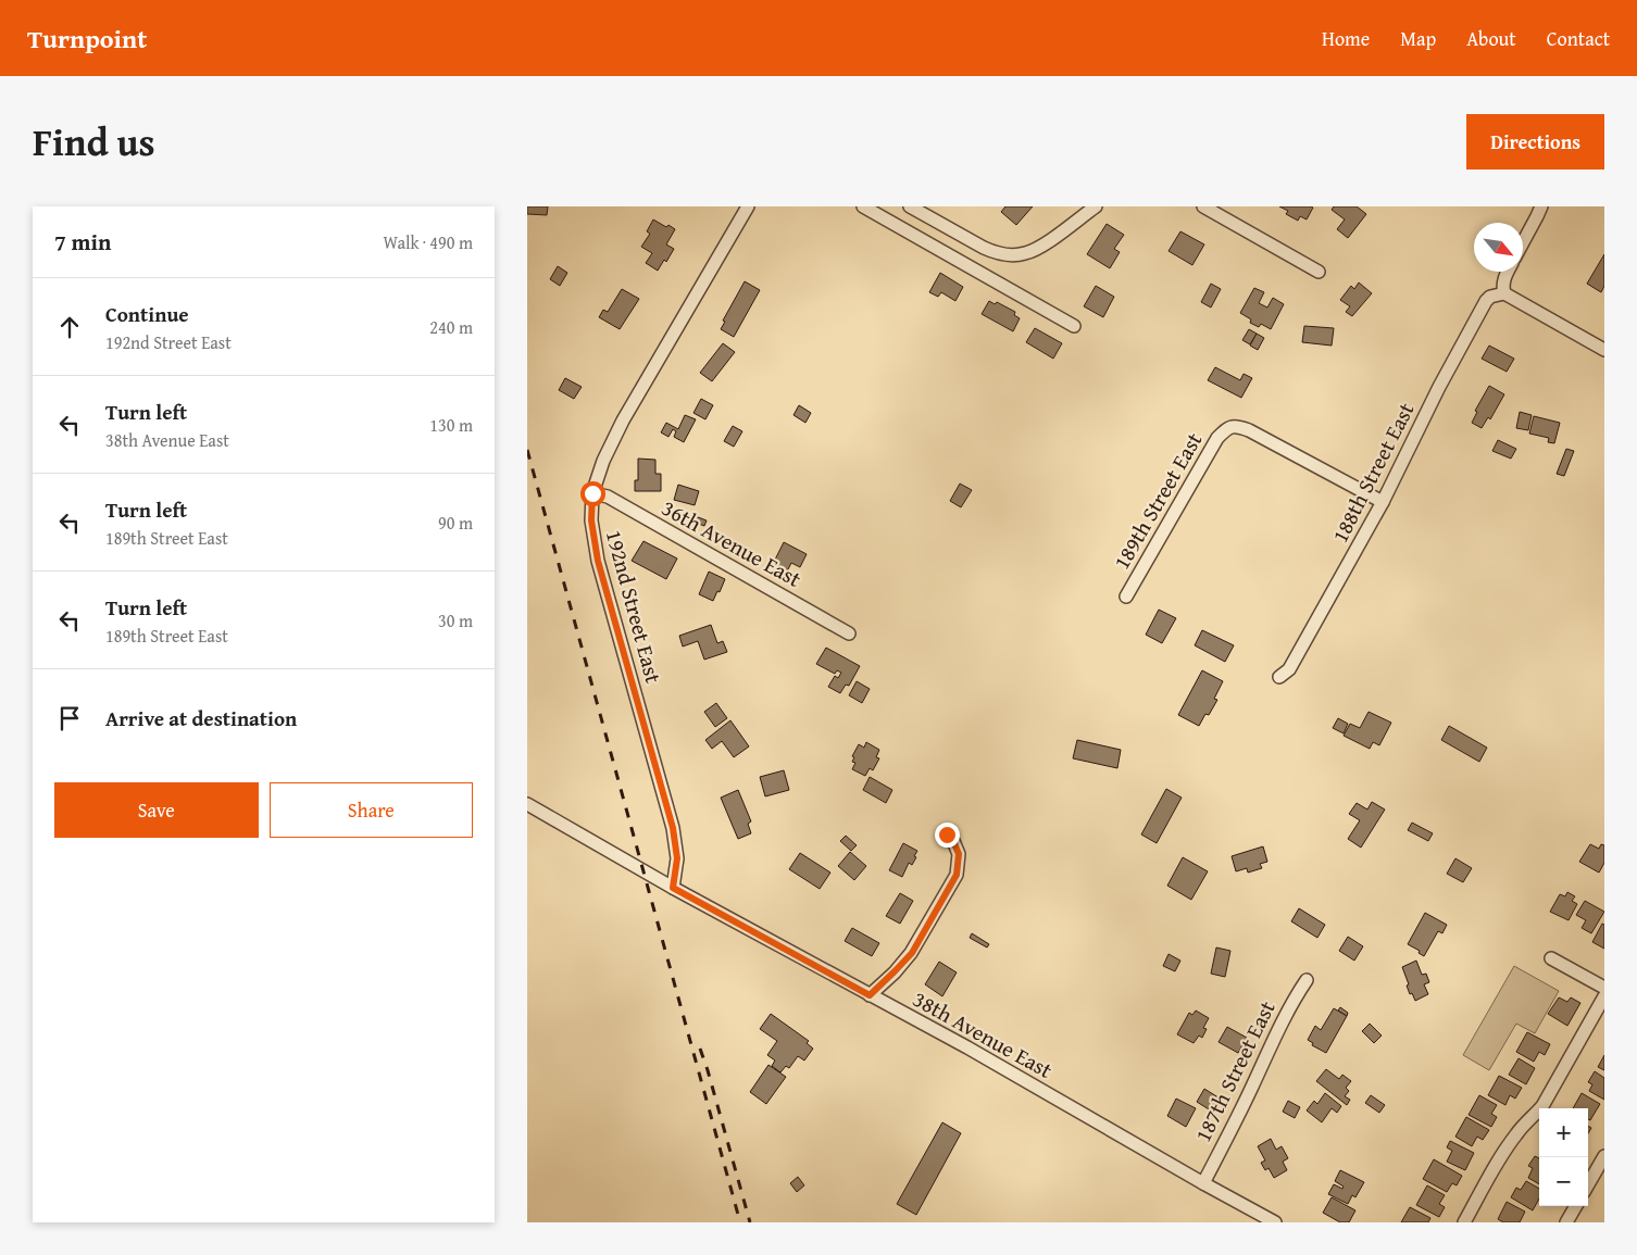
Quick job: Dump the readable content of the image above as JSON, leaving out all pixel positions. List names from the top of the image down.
{
  "streets": {
    "street": [
      "188th Street East",
      "189th Street East",
      "36th Avenue East",
      "192nd Street East",
      "38th Avenue East",
      "187th Street East"
    ]
  },
  "crossings": [
    ["188th Street East", "189th Street East"],
    ["36th Avenue East", "192nd Street East"],
    ["192nd Street East", "38th Avenue East"],
    ["38th Avenue East", "187th Street East"]
  ],
  "north": "bottom right",
  "page": {
    "header": "Turnpoint",
    "nav": [
      "Home",
      "Map",
      "About",
      "Contact"
    ],
    "title": "Find us",
    "buttons": [
      "Directions",
      ["Save", "Share"]
    ],
    "heading": ["7 min", "Walk · 490 m"],
    "list": [
      ["Continue", "192nd Street East", "240 m"],
      ["Turn left", "38th Avenue East", "130 m"],
      ["Turn left", "189th Street East", "90 m"],
      ["Turn left", "189th Street East", "30 m"],
      "Arrive at destination"
    ],
    "map_buttons": ["+", "−"]
  }
}
